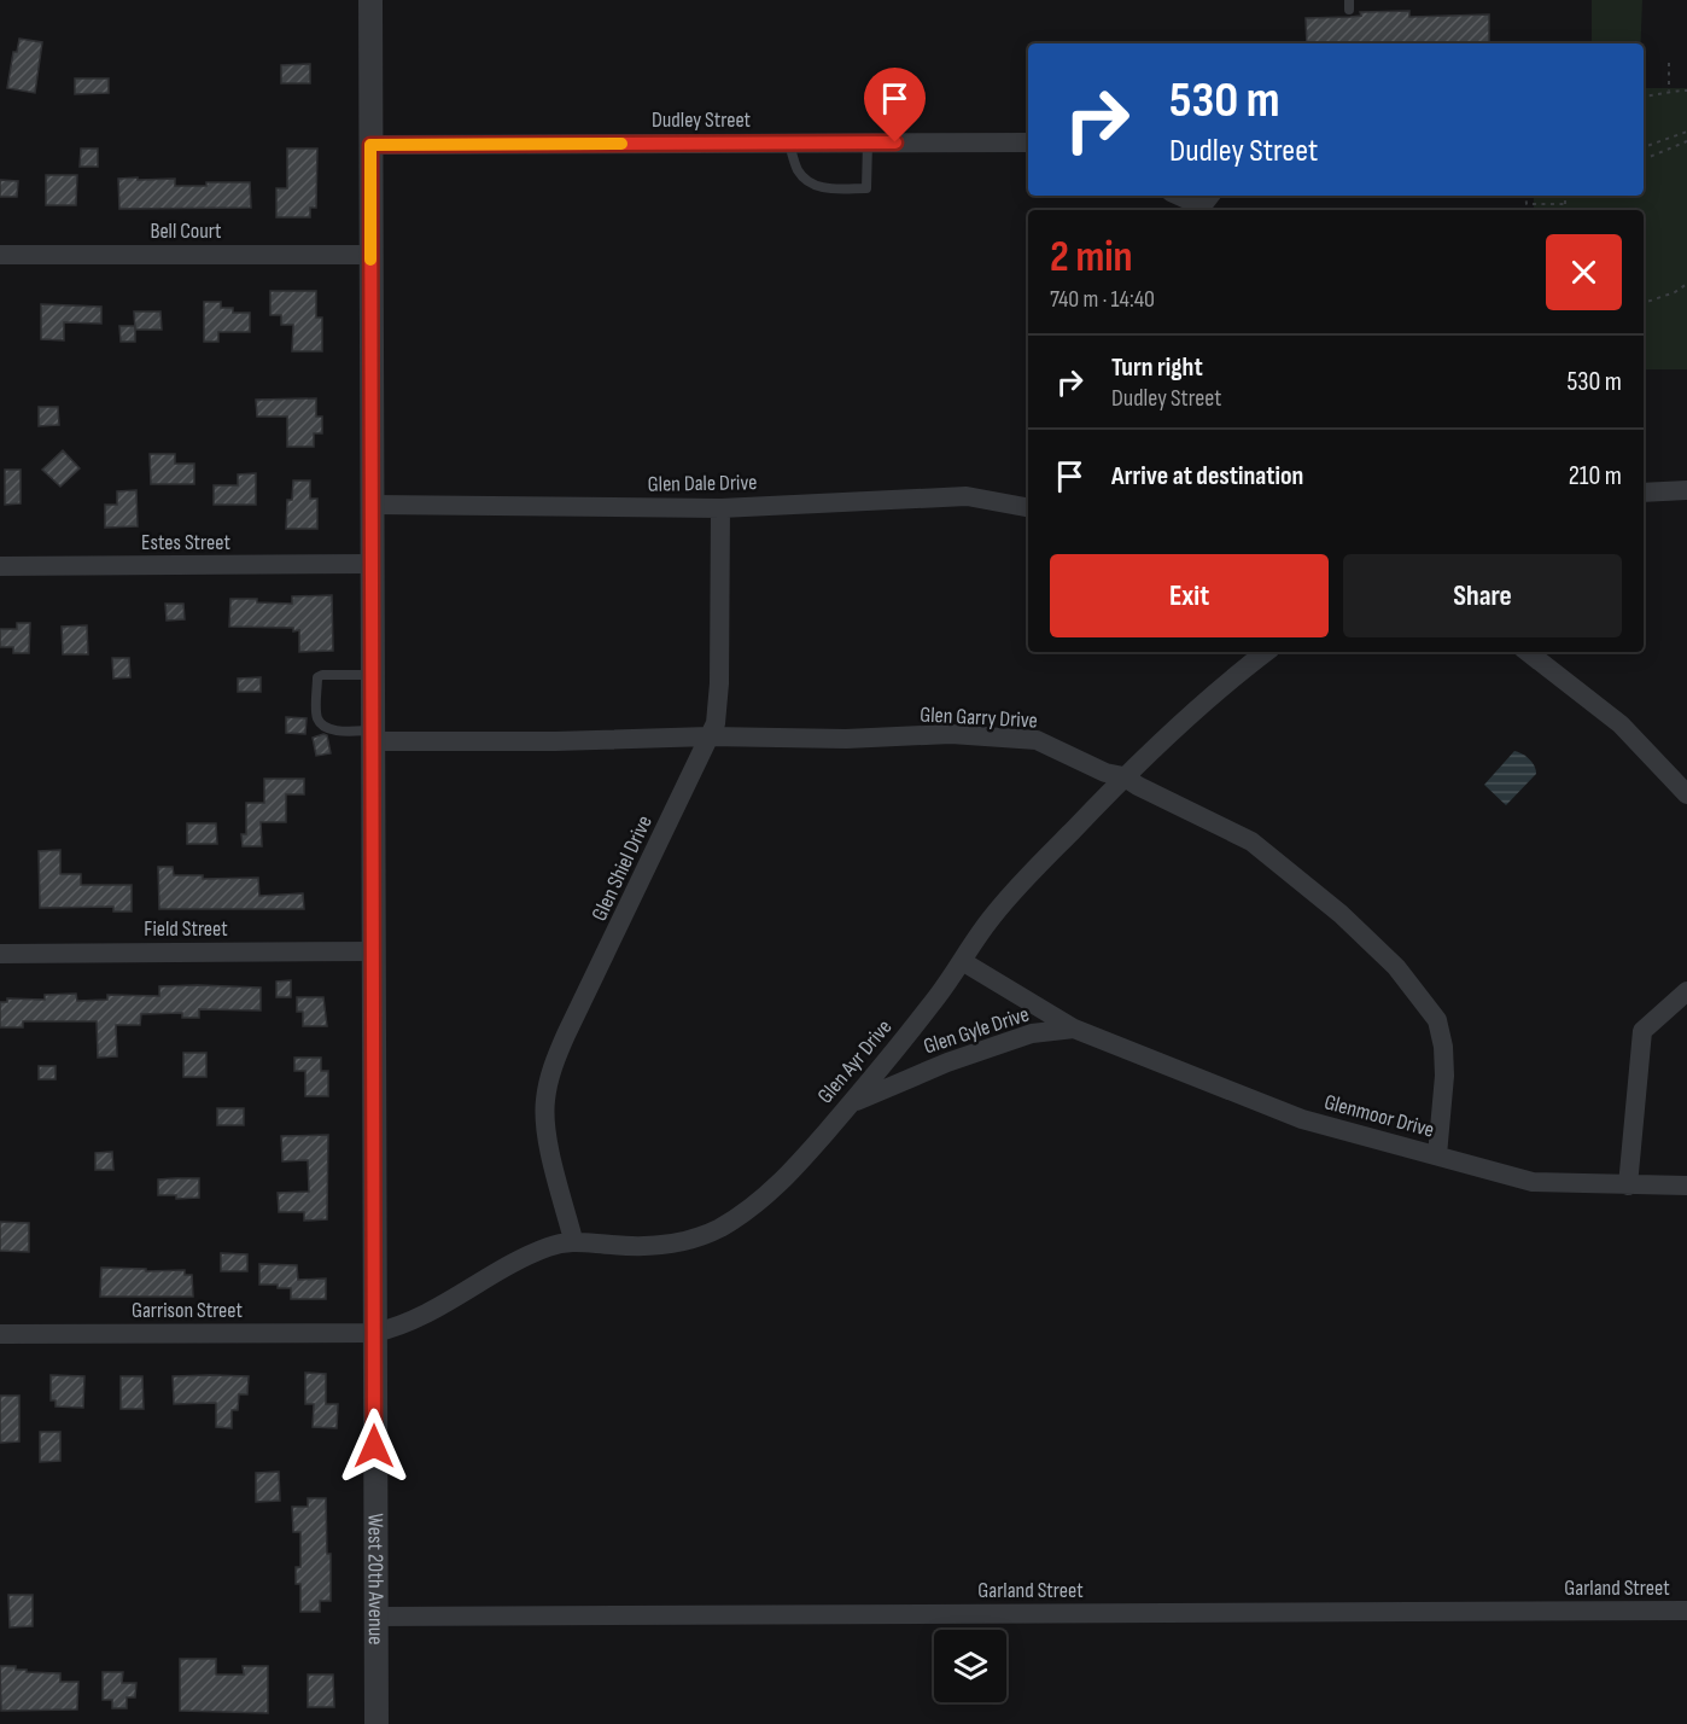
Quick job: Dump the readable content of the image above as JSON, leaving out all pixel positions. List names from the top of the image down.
{
  "streets": {
    "street": [
      "Dudley Street",
      "Bell Court",
      "Glen Dale Drive",
      "Estes Street",
      "Glen Garry Drive",
      "Glen Shiel Drive",
      "Field Street",
      "Glen Gyle Drive",
      "Glen Ayr Drive",
      "Glenmoor Drive",
      "Garrison Street",
      "West 20th Avenue",
      "Garland Street"
    ]
  },
  "crossings": [
    ["Dudley Street", "West 20th Avenue"],
    ["Bell Court", "West 20th Avenue"],
    ["Glen Dale Drive", "Glen Shiel Drive"],
    ["Glen Dale Drive", "West 20th Avenue"],
    ["Estes Street", "West 20th Avenue"],
    ["Glen Garry Drive", "Glen Shiel Drive"],
    ["Glen Garry Drive", "Glen Ayr Drive"],
    ["Glen Garry Drive", "Glenmoor Drive"],
    ["Glen Garry Drive", "West 20th Avenue"],
    ["Glen Shiel Drive", "Glen Ayr Drive"],
    ["Field Street", "West 20th Avenue"],
    ["Glen Gyle Drive", "Glen Ayr Drive"],
    ["Glen Gyle Drive", "Glenmoor Drive"],
    ["Glen Ayr Drive", "Garrison Street"],
    ["Glen Ayr Drive", "West 20th Avenue"],
    ["Garrison Street", "West 20th Avenue"],
    ["West 20th Avenue", "Garland Street"]
  ],
  "page": {
    "turn": ["530 m", "Dudley Street"],
    "heading": ["2 min", "740 m · 14:40"],
    "list": [
      {
        "name": "Turn right",
        "note": "Dudley Street",
        "value": "530 m"
      },
      {
        "name": "Arrive at destination",
        "value": "210 m"
      }
    ],
    "buttons": ["Exit", "Share"]
  }
}
